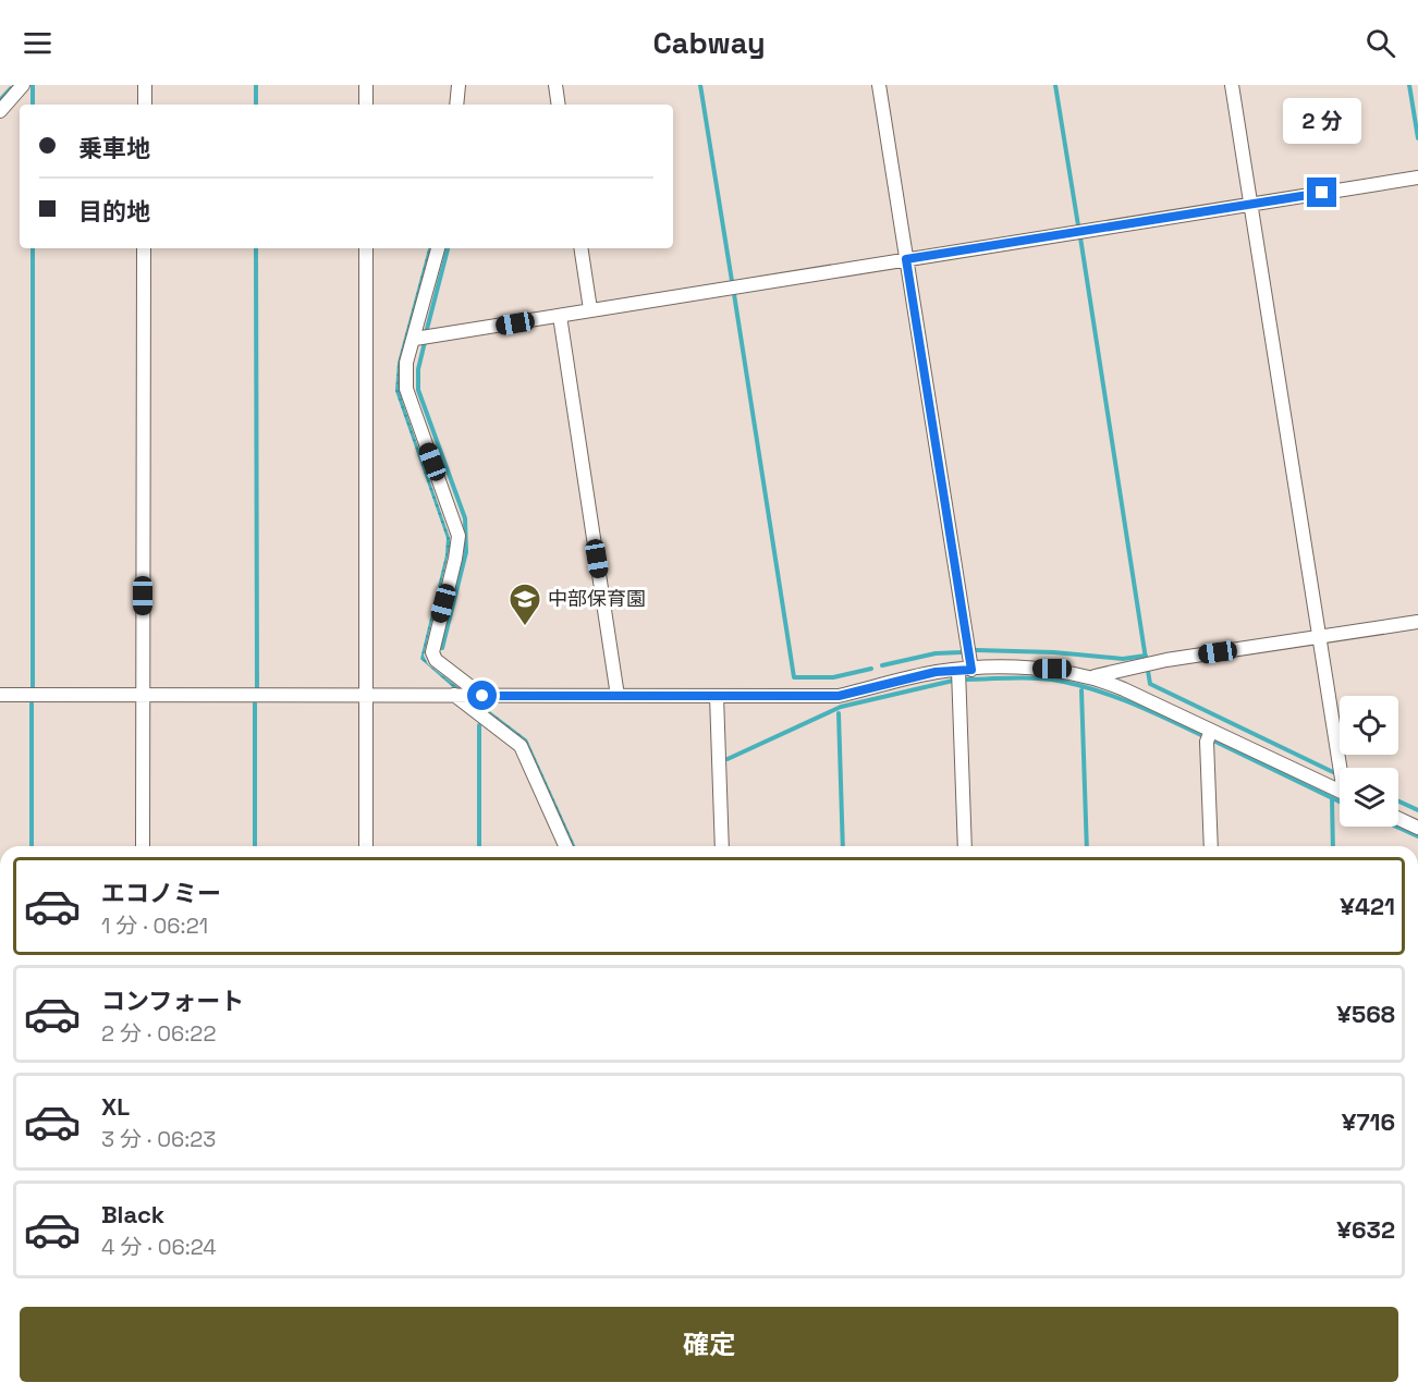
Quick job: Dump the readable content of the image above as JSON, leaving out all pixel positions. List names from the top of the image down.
{
  "places": {
    "school or university": ["中部保育園"]
  },
  "page": {
    "header": "Cabway",
    "bubble": "2 分",
    "banner": ["乗車地", "目的地"],
    "list": [
      {
        "name": "エコノミー",
        "note": "1 分 · 06:21",
        "value": "¥421"
      },
      {
        "name": "コンフォート",
        "note": "2 分 · 06:22",
        "value": "¥568"
      },
      {
        "name": "XL",
        "note": "3 分 · 06:23",
        "value": "¥716"
      },
      {
        "name": "Black",
        "note": "4 分 · 06:24",
        "value": "¥632"
      }
    ],
    "buttons": "確定"
  }
}
